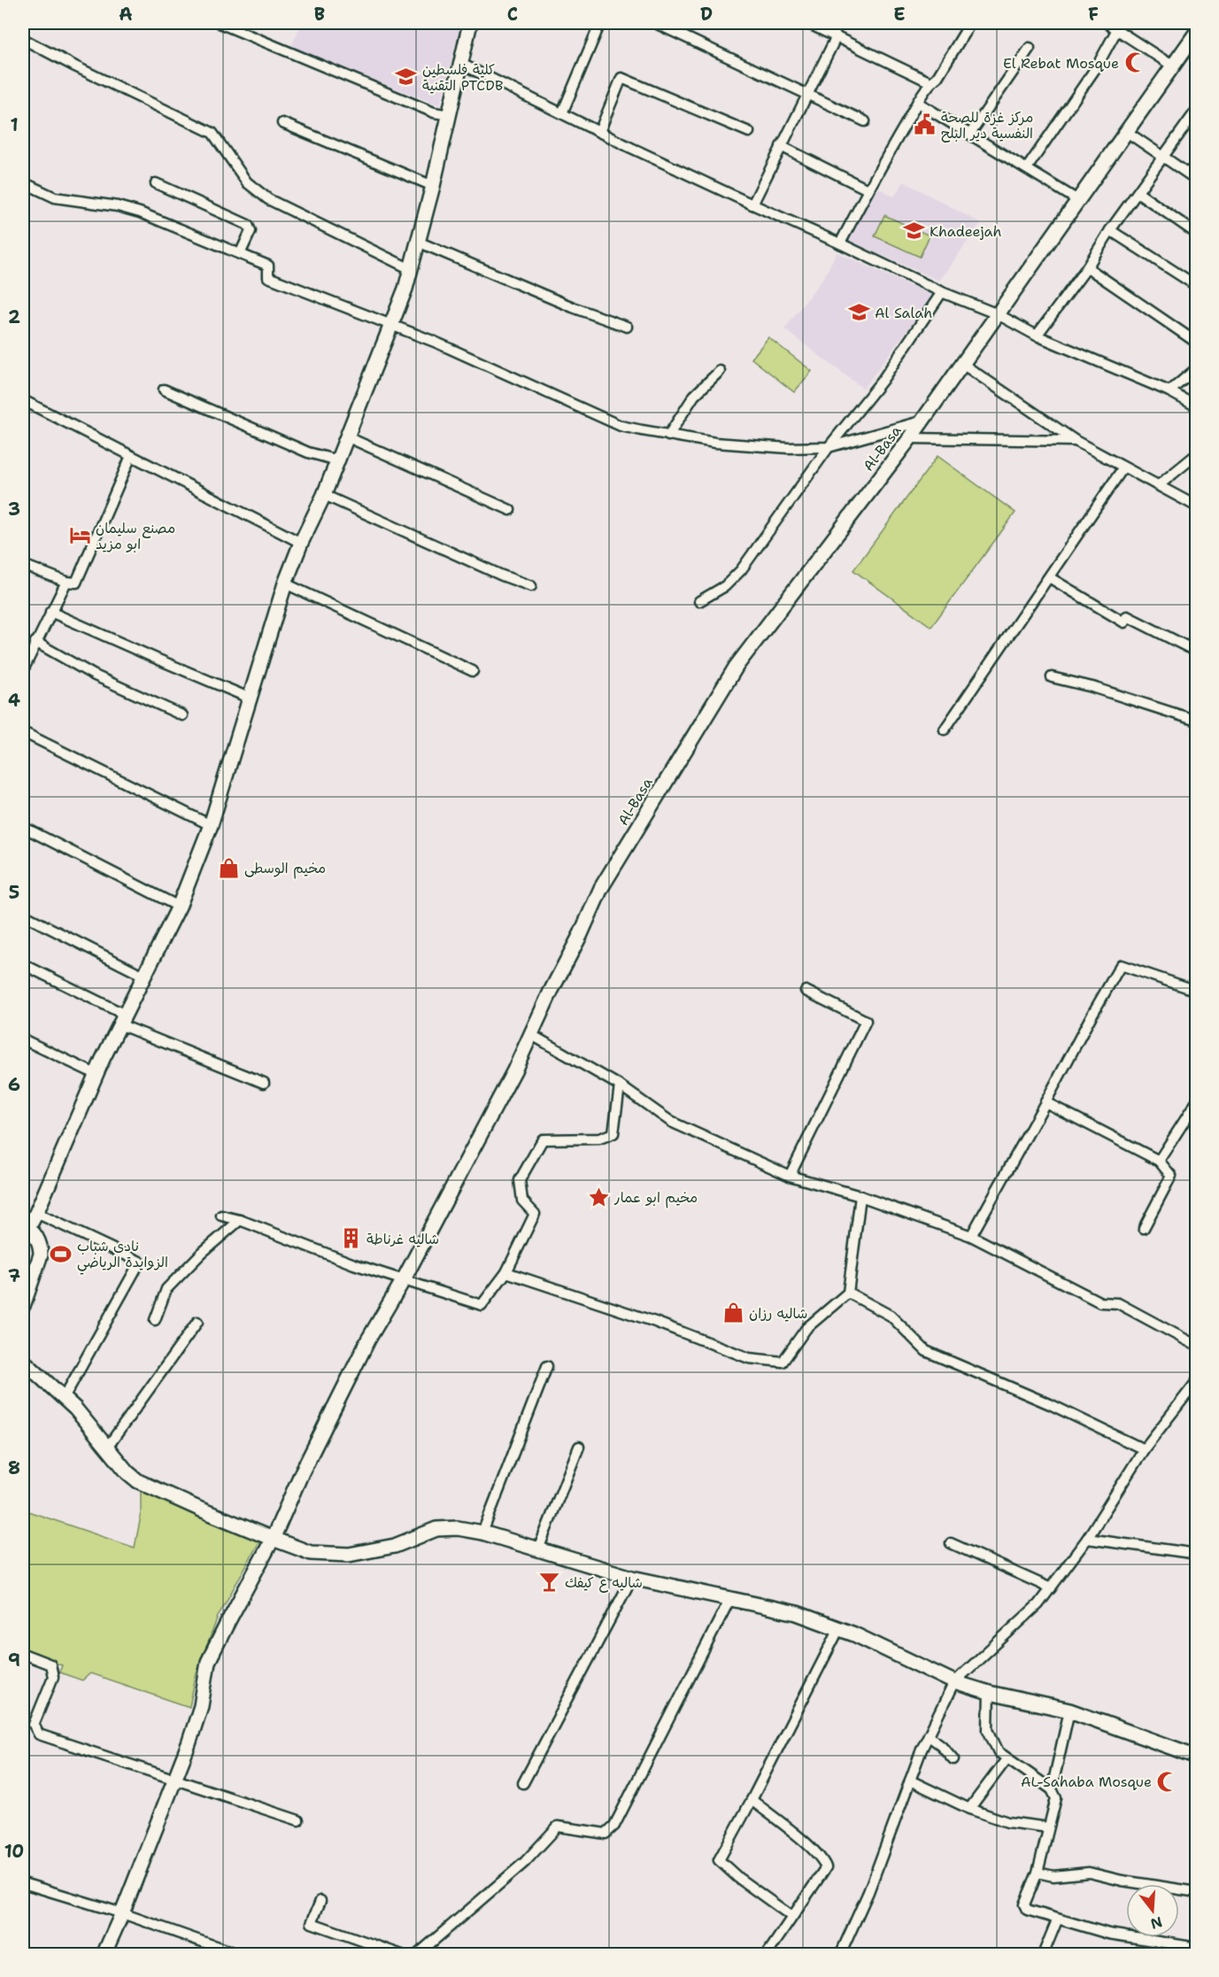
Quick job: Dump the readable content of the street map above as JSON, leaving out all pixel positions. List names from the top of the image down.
{
  "streets": {
    "street": ["Al-Basa"]
  },
  "places": {
    "mosque": ["El Rebat Mosque", "AL-Sahaba Mosque"],
    "school or university": ["كلية فلسطين التقنية PTCDB", "Khadeejah", "Al Salah"],
    "public building": ["مركز غزة للصحة النفسية دير البلح"],
    "hotel": ["مصنع سليمان ابو مزيد"],
    "shop": ["مخيم الوسطى", "شاليه رزان"],
    "place": ["مخيم ابو عمار"],
    "building": ["شاليه غرناطة"],
    "sports": ["نادي شباب الزوايدة الرياضي"],
    "bar": ["شاليه ع كيفك"]
  },
  "north": "bottom",
  "grid": {
    "columns": [
      "A",
      "B",
      "C",
      "D",
      "E",
      "F"
    ],
    "rows": [
      "1",
      "2",
      "3",
      "4",
      "5",
      "6",
      "7",
      "8",
      "9",
      "10"
    ]
  }
}
